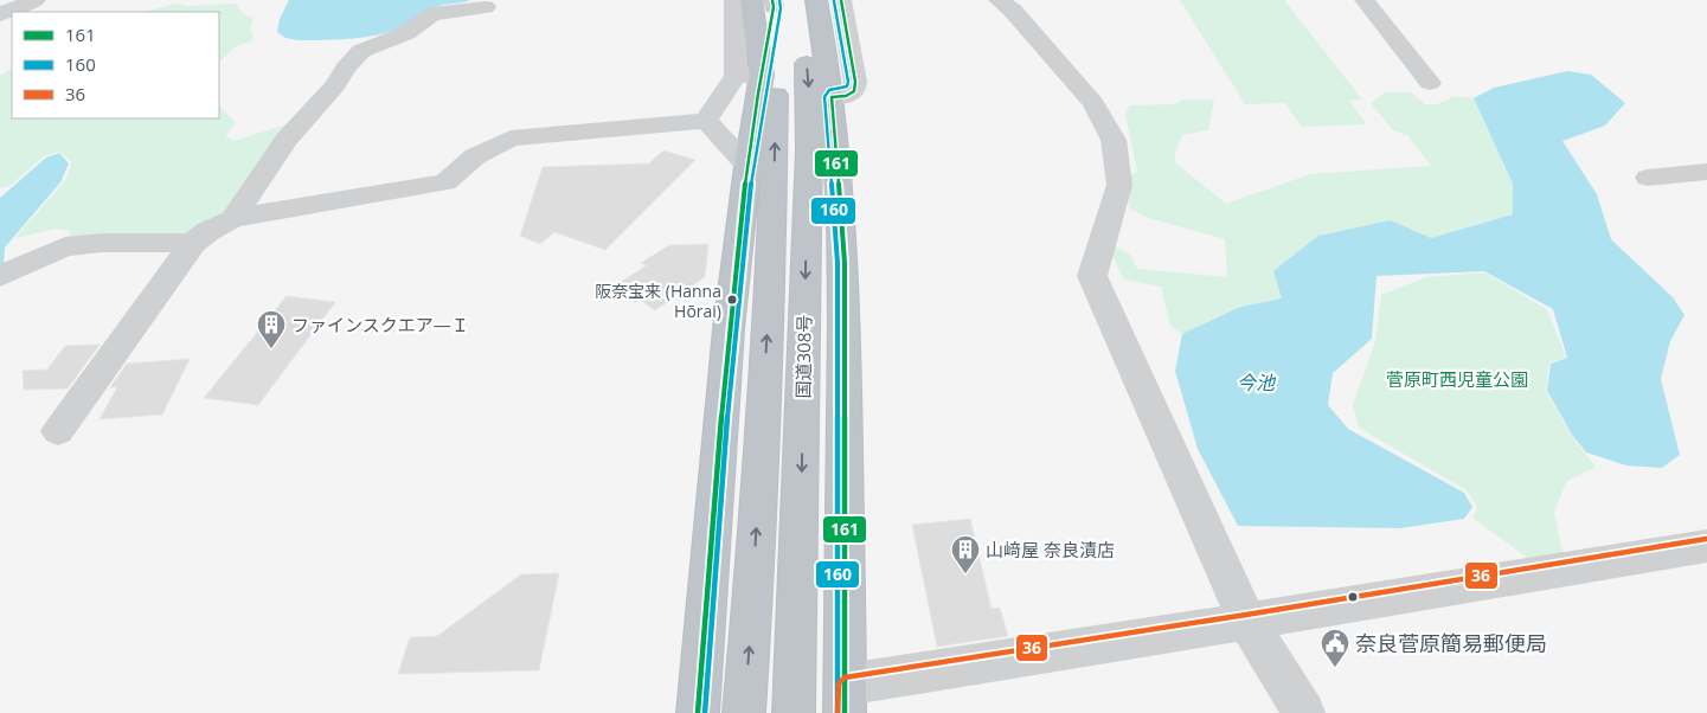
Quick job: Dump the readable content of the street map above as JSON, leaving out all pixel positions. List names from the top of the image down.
{
  "streets": {
    "highway": ["国道308号"]
  },
  "water": ["今池"],
  "parks": ["菅原町西児童公園"],
  "places": {
    "other": ["阪奈宝来 (Hanna Hōrai)"],
    "building": ["ファインスクエア―Ｉ", "山﨑屋 奈良漬店"],
    "public building": ["奈良菅原簡易郵便局"]
  },
  "lines": ["transit line 161", "transit line 160", "transit line 36"],
  "legend": ["161", "160", "36"]
}
